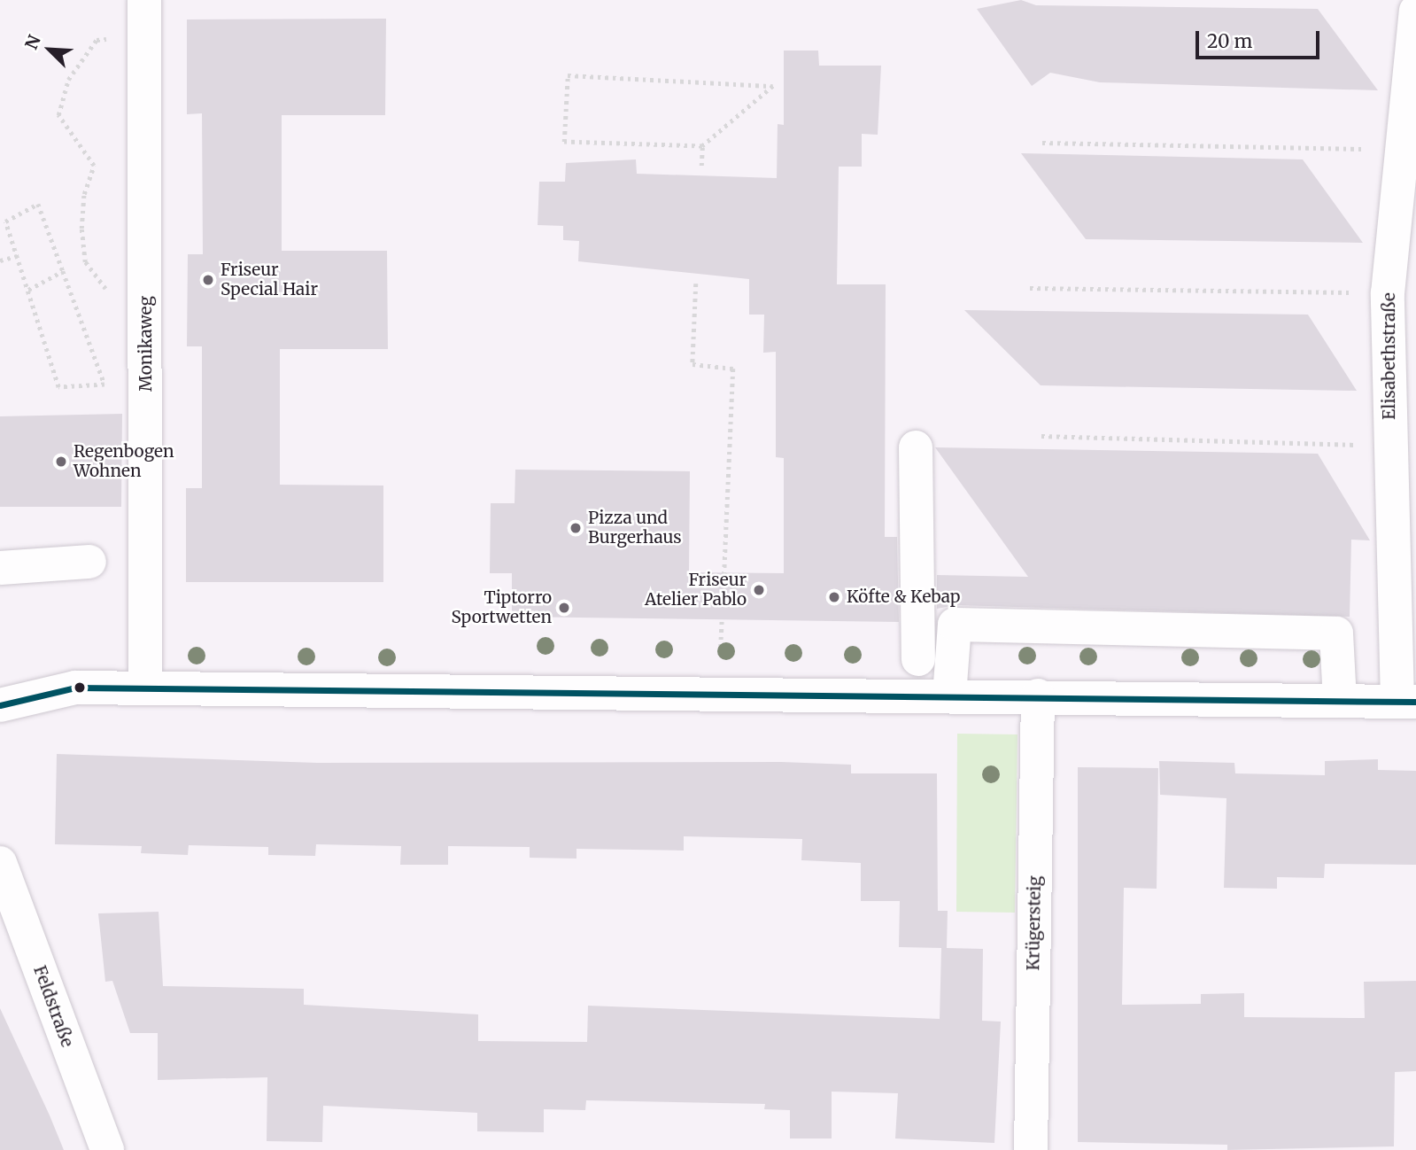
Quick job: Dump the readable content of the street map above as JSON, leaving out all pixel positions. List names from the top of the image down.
{
  "streets": {
    "street": [
      "Monikaweg",
      "Elisabethstraße",
      "Krügersteig",
      "Feldstraße"
    ]
  },
  "places": [
    "Friseur Special Hair",
    "Regenbogen Wohnen",
    "Pizza und Burgerhaus",
    "Friseur Atelier Pablo",
    "Köfte & Kebap",
    "Tiptorro Sportwetten"
  ],
  "scale_bar": "20 m",
  "north": "top left"
}
